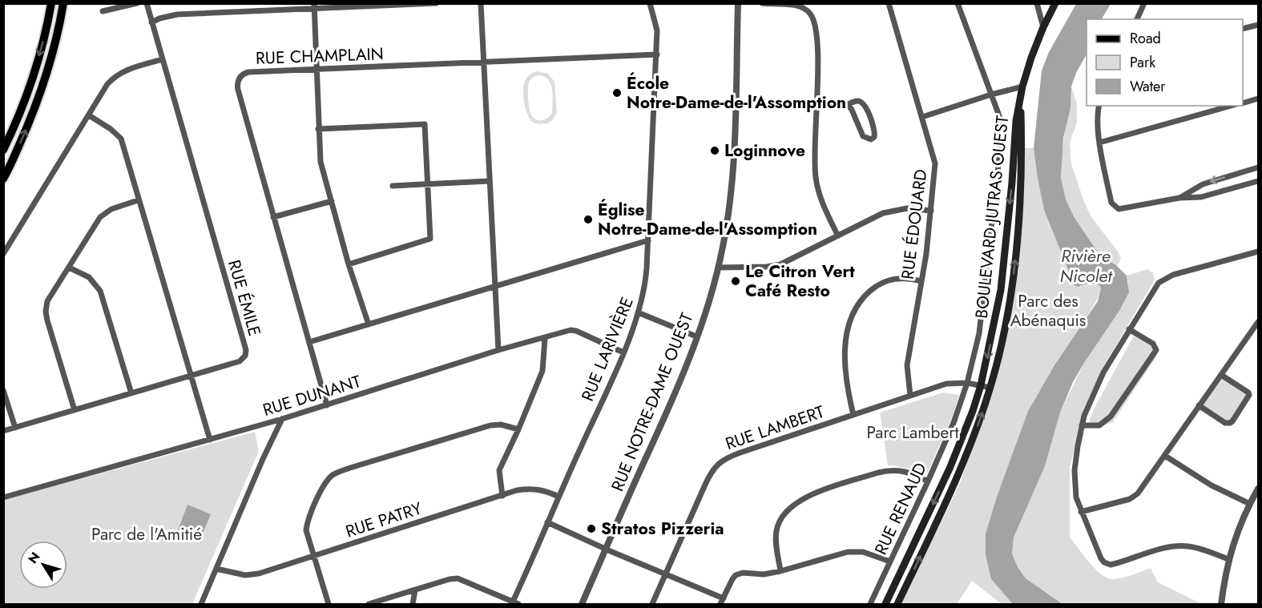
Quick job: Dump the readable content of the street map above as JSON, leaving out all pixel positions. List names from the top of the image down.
{
  "streets": {
    "main road": ["BOULEVARD JUTRAS OUEST"],
    "street": [
      "RUE CHAMPLAIN",
      "RUE ÉDOUARD",
      "RUE ÉMILE",
      "RUE LARIVIÈRE",
      "RUE DUNANT",
      "RUE NOTRE-DAME OUEST",
      "RUE LAMBERT",
      "RUE RENAUD",
      "RUE PATRY"
    ]
  },
  "crossings": [
    ["RUE CHAMPLAIN", "RUE LARIVIÈRE"],
    ["RUE CHAMPLAIN", "RUE DUNANT"],
    ["BOULEVARD JUTRAS OUEST", "RUE LAMBERT"],
    ["RUE ÉDOUARD", "RUE LAMBERT"],
    ["RUE LARIVIÈRE", "RUE DUNANT"],
    ["RUE LARIVIÈRE", "RUE PATRY"],
    ["RUE LAMBERT", "RUE RENAUD"]
  ],
  "water": ["Rivière Nicolet"],
  "parks": ["Parc des Abénaquis", "Parc Lambert", "Parc de l'Amitié"],
  "places": [
    "École Notre-Dame-de-l'Assomption",
    "Loginnove",
    "Église Notre-Dame-de-l'Assomption",
    "Le Citron Vert Café Resto",
    "Stratos Pizzeria"
  ],
  "legend": ["Road", "Park", "Water"],
  "north": "top left"
}
